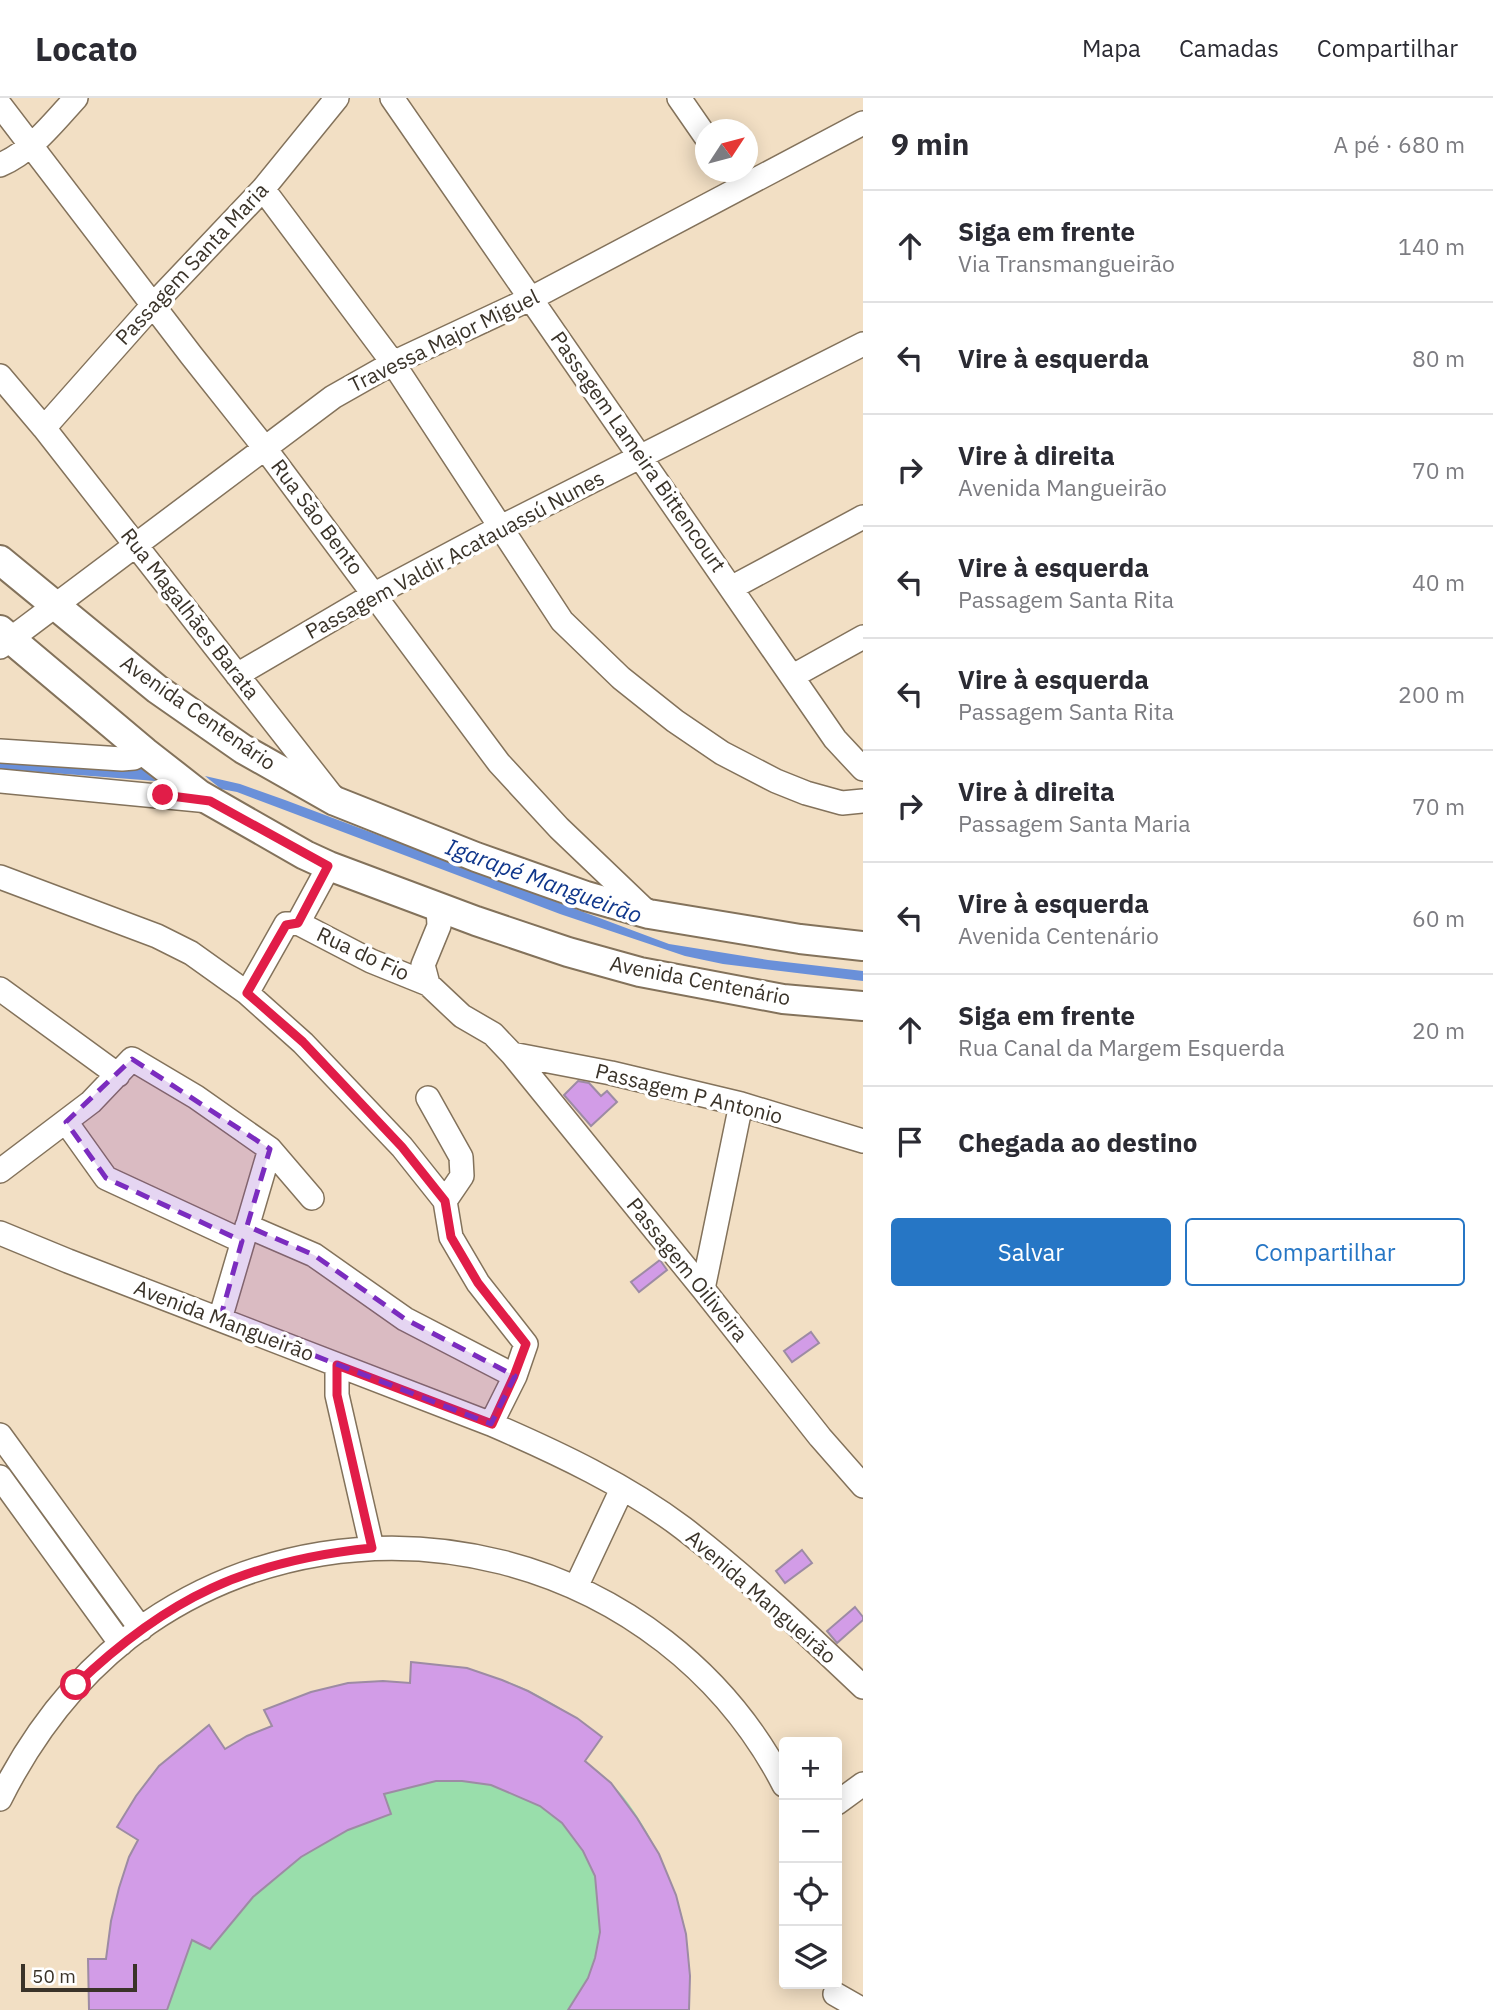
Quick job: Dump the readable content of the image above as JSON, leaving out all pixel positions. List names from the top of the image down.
{
  "streets": {
    "main road": ["Avenida Centenário"],
    "street": [
      "Passagem Santa Maria",
      "Travessa Major Miguel",
      "Passagem Lameira Bittencourt",
      "Rua São Bento",
      "Passagem Valdir Acatauassú Nunes",
      "Rua Magalhães Barata",
      "Rua do Fio",
      "Passagem P Antonio",
      "Passagem Oiliveira",
      "Avenida Mangueirão"
    ]
  },
  "crossings": [
    ["Passagem Santa Maria", "Rua São Bento"],
    ["Passagem Santa Maria", "Rua Magalhães Barata"],
    ["Travessa Major Miguel", "Passagem Lameira Bittencourt"],
    ["Travessa Major Miguel", "Rua São Bento"],
    ["Travessa Major Miguel", "Rua Magalhães Barata"],
    ["Travessa Major Miguel", "Avenida Centenário"],
    ["Passagem Lameira Bittencourt", "Passagem Valdir Acatauassú Nunes"],
    ["Rua São Bento", "Passagem Valdir Acatauassú Nunes"],
    ["Rua São Bento", "Avenida Centenário"],
    ["Passagem Valdir Acatauassú Nunes", "Rua Magalhães Barata"],
    ["Rua Magalhães Barata", "Avenida Centenário"],
    ["Rua do Fio", "Passagem Oiliveira"],
    ["Passagem P Antonio", "Passagem Oiliveira"]
  ],
  "water": ["Igarapé Mangueirão"],
  "scale_bar": "50 m",
  "north": "top right",
  "page": {
    "header": "Locato",
    "nav": ["Mapa", "Camadas", "Compartilhar"],
    "heading": ["9 min", "A pé · 680 m"],
    "list": [
      ["Siga em frente", "Via Transmangueirão", "140 m"],
      ["Vire à esquerda", "80 m"],
      ["Vire à direita", "Avenida Mangueirão", "70 m"],
      ["Vire à esquerda", "Passagem Santa Rita", "40 m"],
      ["Vire à esquerda", "Passagem Santa Rita", "200 m"],
      ["Vire à direita", "Passagem Santa Maria", "70 m"],
      ["Vire à esquerda", "Avenida Centenário", "60 m"],
      ["Siga em frente", "Rua Canal da Margem Esquerda", "20 m"],
      "Chegada ao destino"
    ],
    "buttons": ["Salvar", "Compartilhar"],
    "map_buttons": ["+", "−"],
    "scale": "50 m"
  }
}
